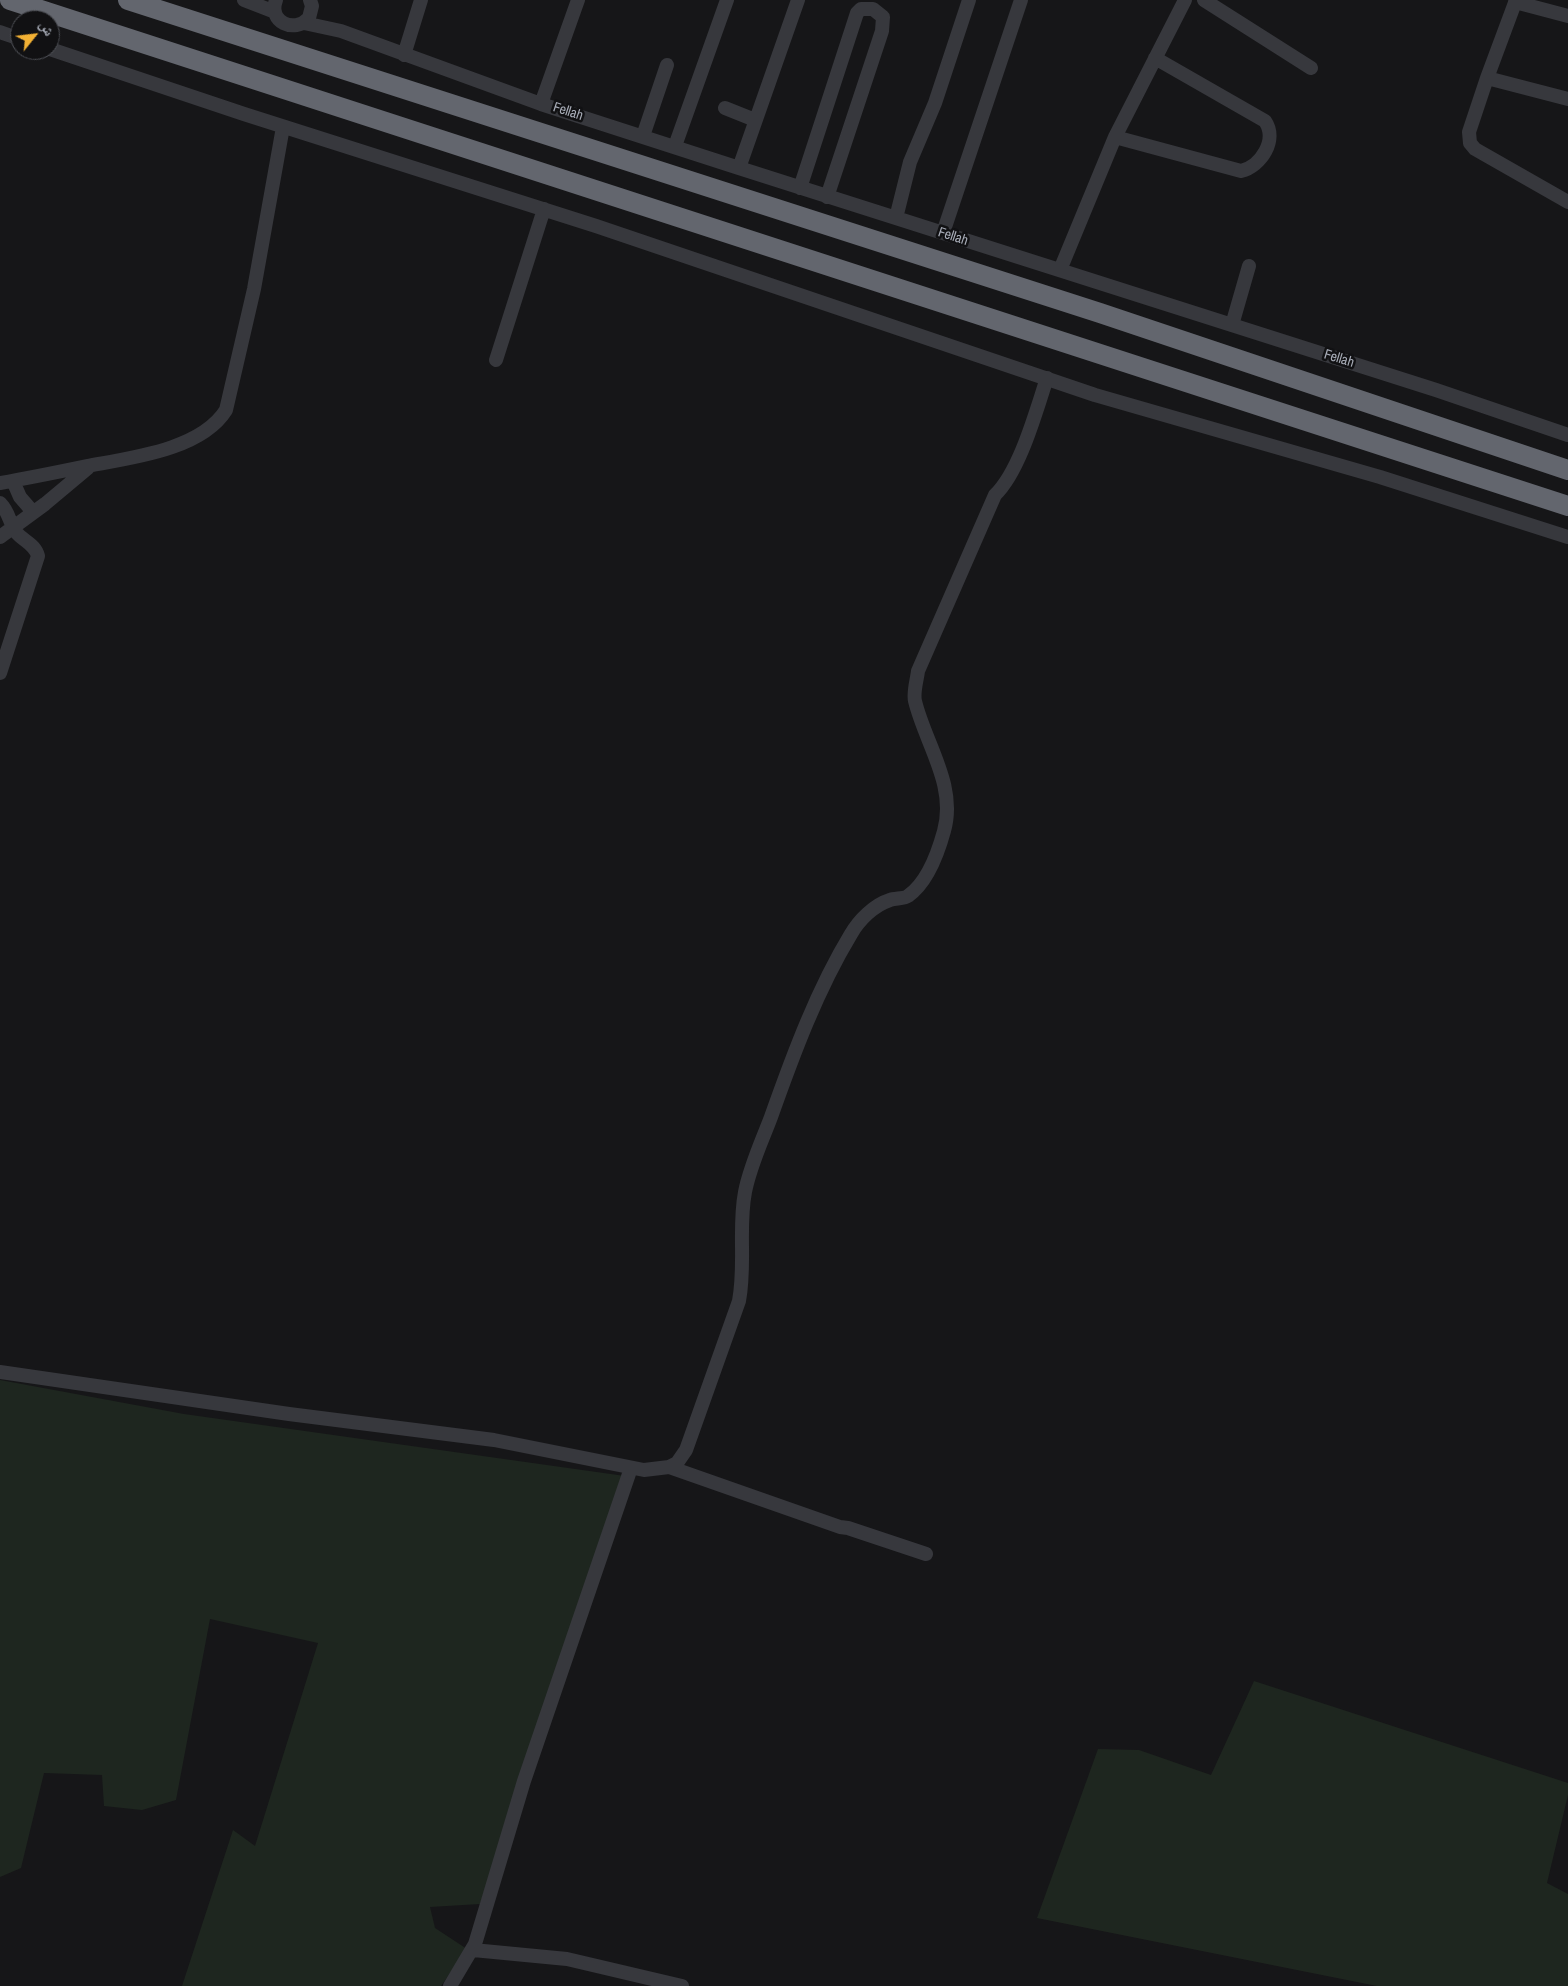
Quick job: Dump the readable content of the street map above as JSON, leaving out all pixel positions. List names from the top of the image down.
{
  "streets": {
    "street": ["Fellah"]
  },
  "north": "top right"
}
